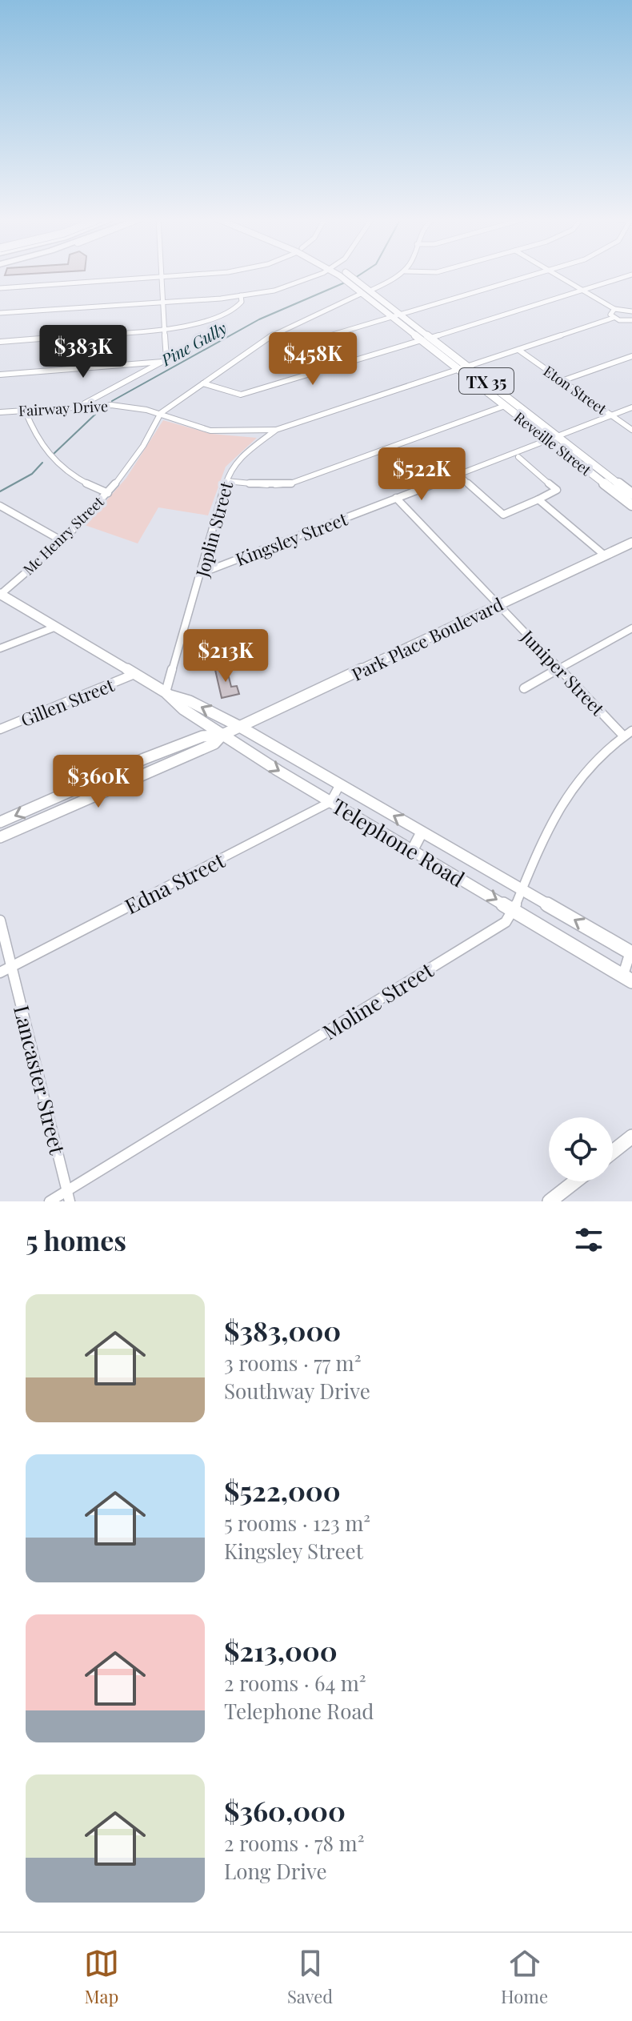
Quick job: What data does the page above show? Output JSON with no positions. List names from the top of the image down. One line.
{"streets":{"main road":["TX 35","Reveille Street","Park Place Boulevard","Telephone Road"],"street":["Eton Street","Fairway Drive","Joplin Street","Mc Henry Street","Kingsley Street","Juniper Street","Gillen Street","Edna Street","Moline Street","Lancaster Street"]},"crossings":[["Eton Street","Joplin Street"],["Eton Street","Kingsley Street"],["Fairway Drive","Joplin Street"],["Fairway Drive","Mc Henry Street"],["Reveille Street","Joplin Street"],["Reveille Street","Mc Henry Street"],["Reveille Street","Kingsley Street"],["Joplin Street","Kingsley Street"],["Joplin Street","Telephone Road"],["Mc Henry Street","Telephone Road"],["Kingsley Street","Juniper Street"],["Park Place Boulevard","Juniper Street"],["Park Place Boulevard","Telephone Road"],["Juniper Street","Moline Street"],["Gillen Street","Telephone Road"],["Telephone Road","Edna Street"],["Telephone Road","Moline Street"],["Edna Street","Lancaster Street"],["Moline Street","Lancaster Street"]],"water":["Pine Gully"],"page":{"price":["$383K","$458K","$522K","$213K","$360K"],"heading":"5 homes","list":[{"name":"$383,000","note":"3 rooms · 77 m² · Southway Drive"},{"name":"$522,000","note":"5 rooms · 123 m² · Kingsley Street"},{"name":"$213,000","note":"2 rooms · 64 m² · Telephone Road"},{"name":"$360,000","note":"2 rooms · 78 m² · Long Drive"}],"tabs":["Map","Saved","Home"]}}
